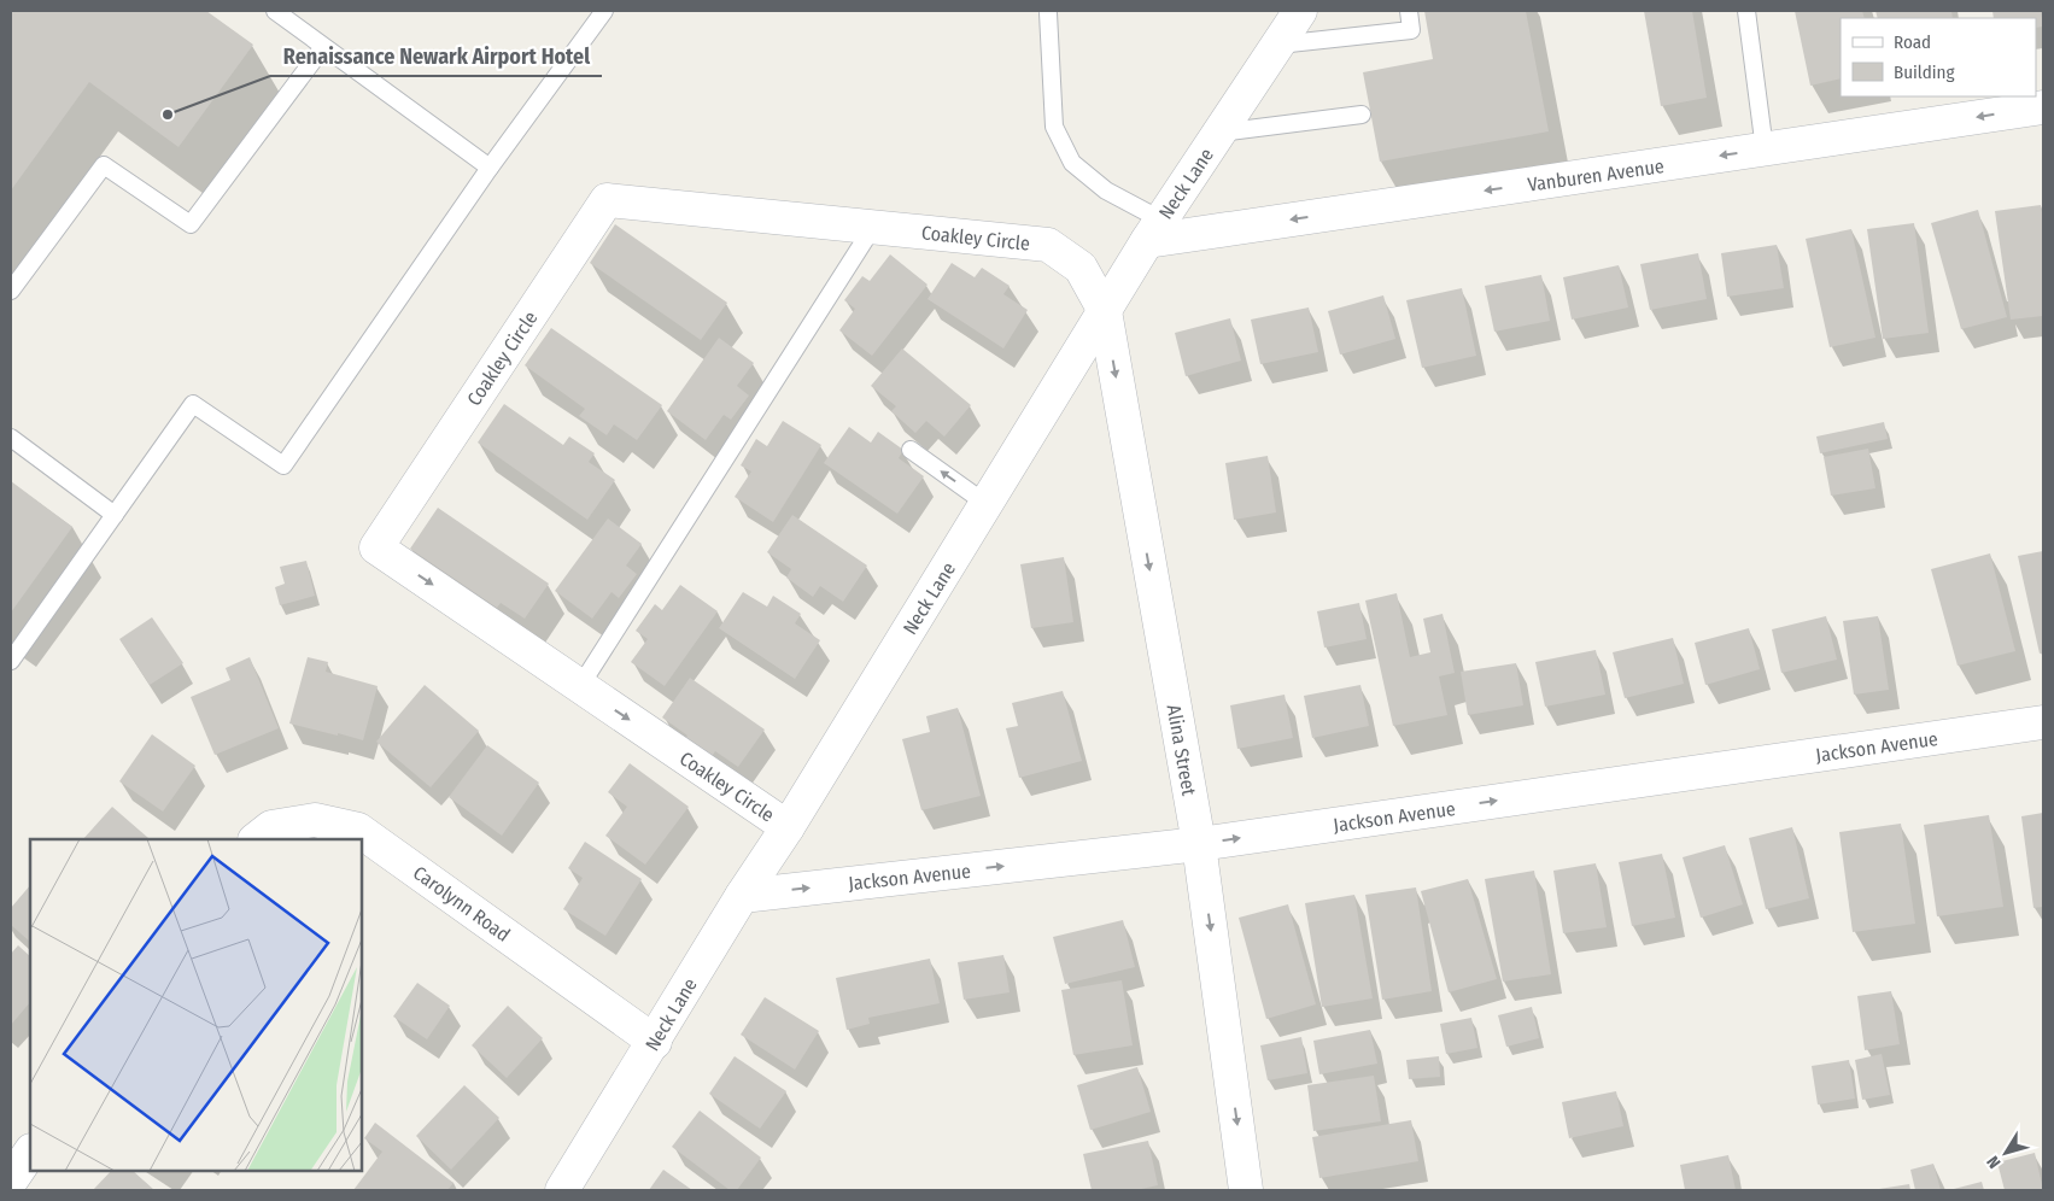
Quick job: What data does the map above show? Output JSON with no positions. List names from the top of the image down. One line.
{"streets":{"street":["Vanburen Avenue","Neck Lane","Coakley Circle","Jackson Avenue","Alina Street","Carolynn Road"]},"crossings":[["Vanburen Avenue","Neck Lane"],["Neck Lane","Coakley Circle"],["Neck Lane","Jackson Avenue"],["Neck Lane","Alina Street"],["Neck Lane","Carolynn Road"],["Coakley Circle","Alina Street"],["Jackson Avenue","Alina Street"]],"one_way":["Vanburen Avenue","Jackson Avenue","Alina Street"],"places":["Renaissance Newark Airport Hotel"],"legend":["Road","Building"],"north":"bottom left"}
